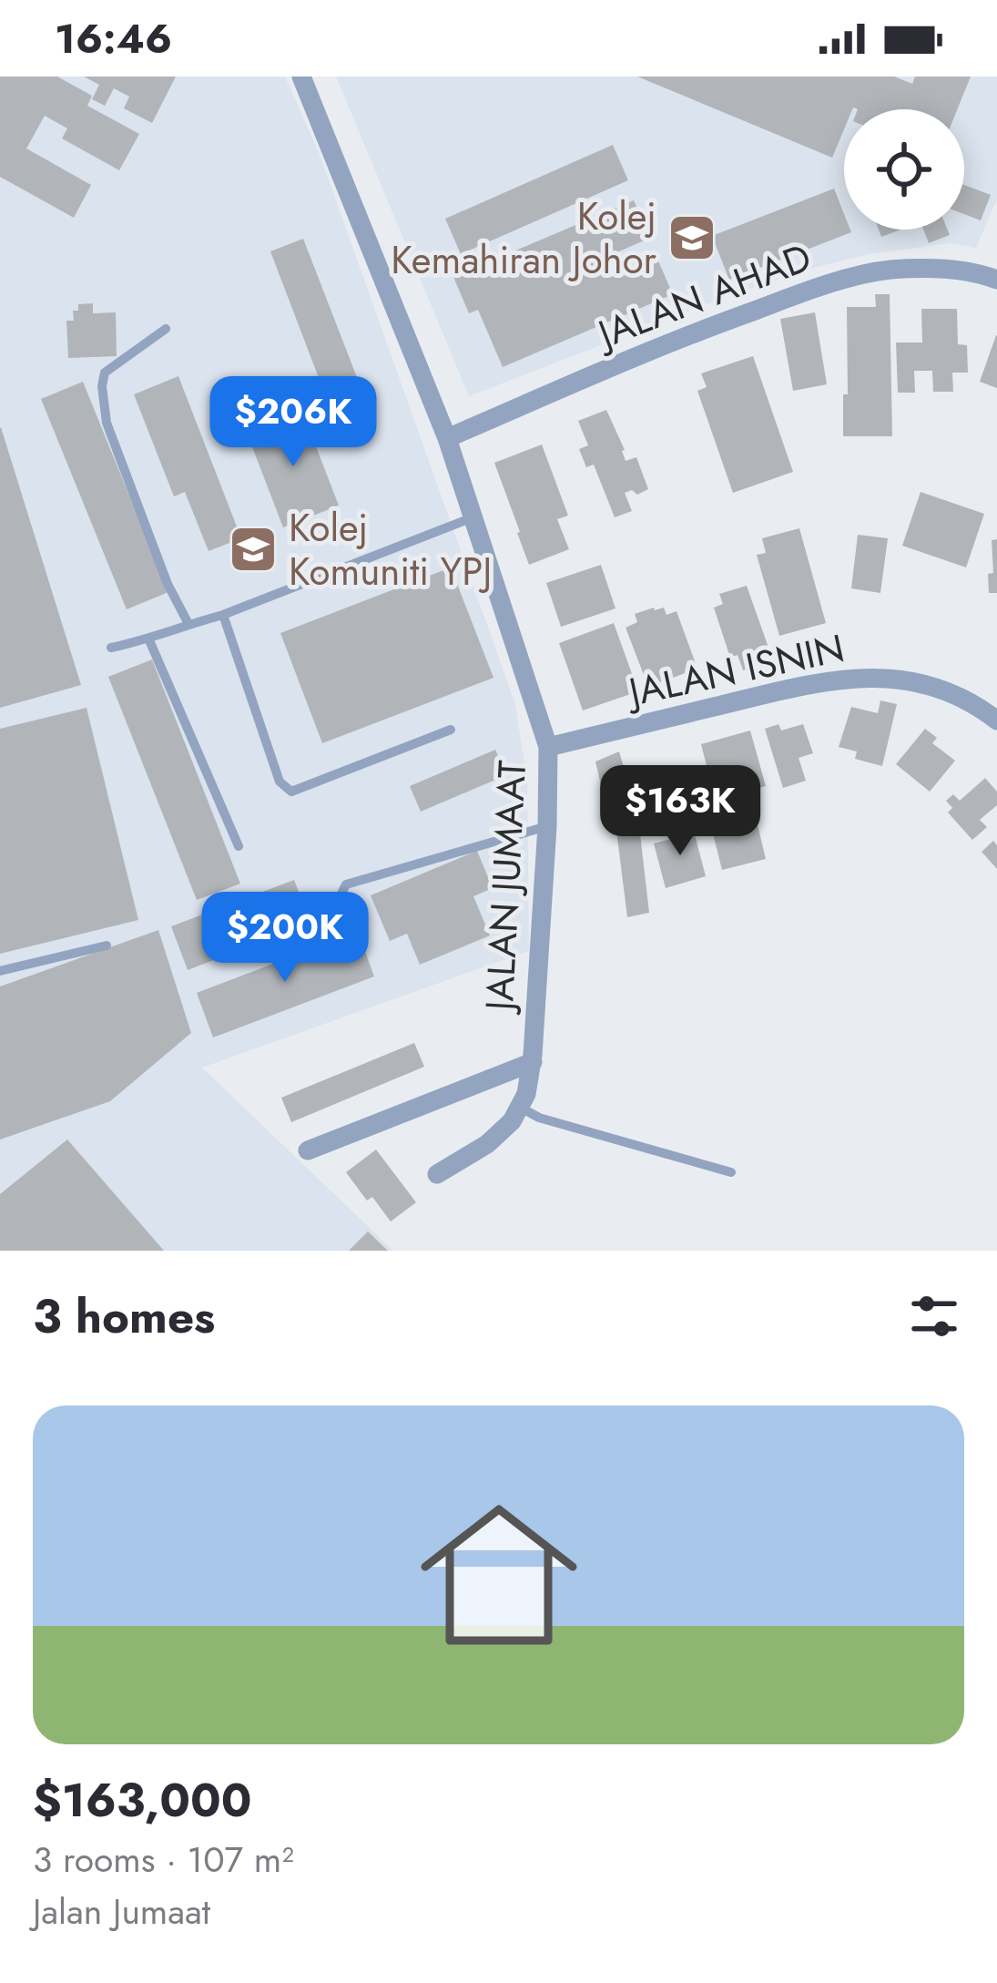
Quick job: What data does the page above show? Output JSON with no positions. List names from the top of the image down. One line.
{"streets":{"street":["JALAN AHAD","JALAN ISNIN","JALAN JUMAAT"]},"crossings":[["JALAN AHAD","JALAN JUMAAT"],["JALAN ISNIN","JALAN JUMAAT"]],"places":{"school or university":["Kolej Kemahiran Johor","Kolej Komuniti YPJ"]},"page":{"status":"16:46","price":["$206K","$163K","$200K"],"heading":"3 homes","list":[{"name":"$163,000","note":"3 rooms · 107 m² · Jalan Jumaat"}]}}
